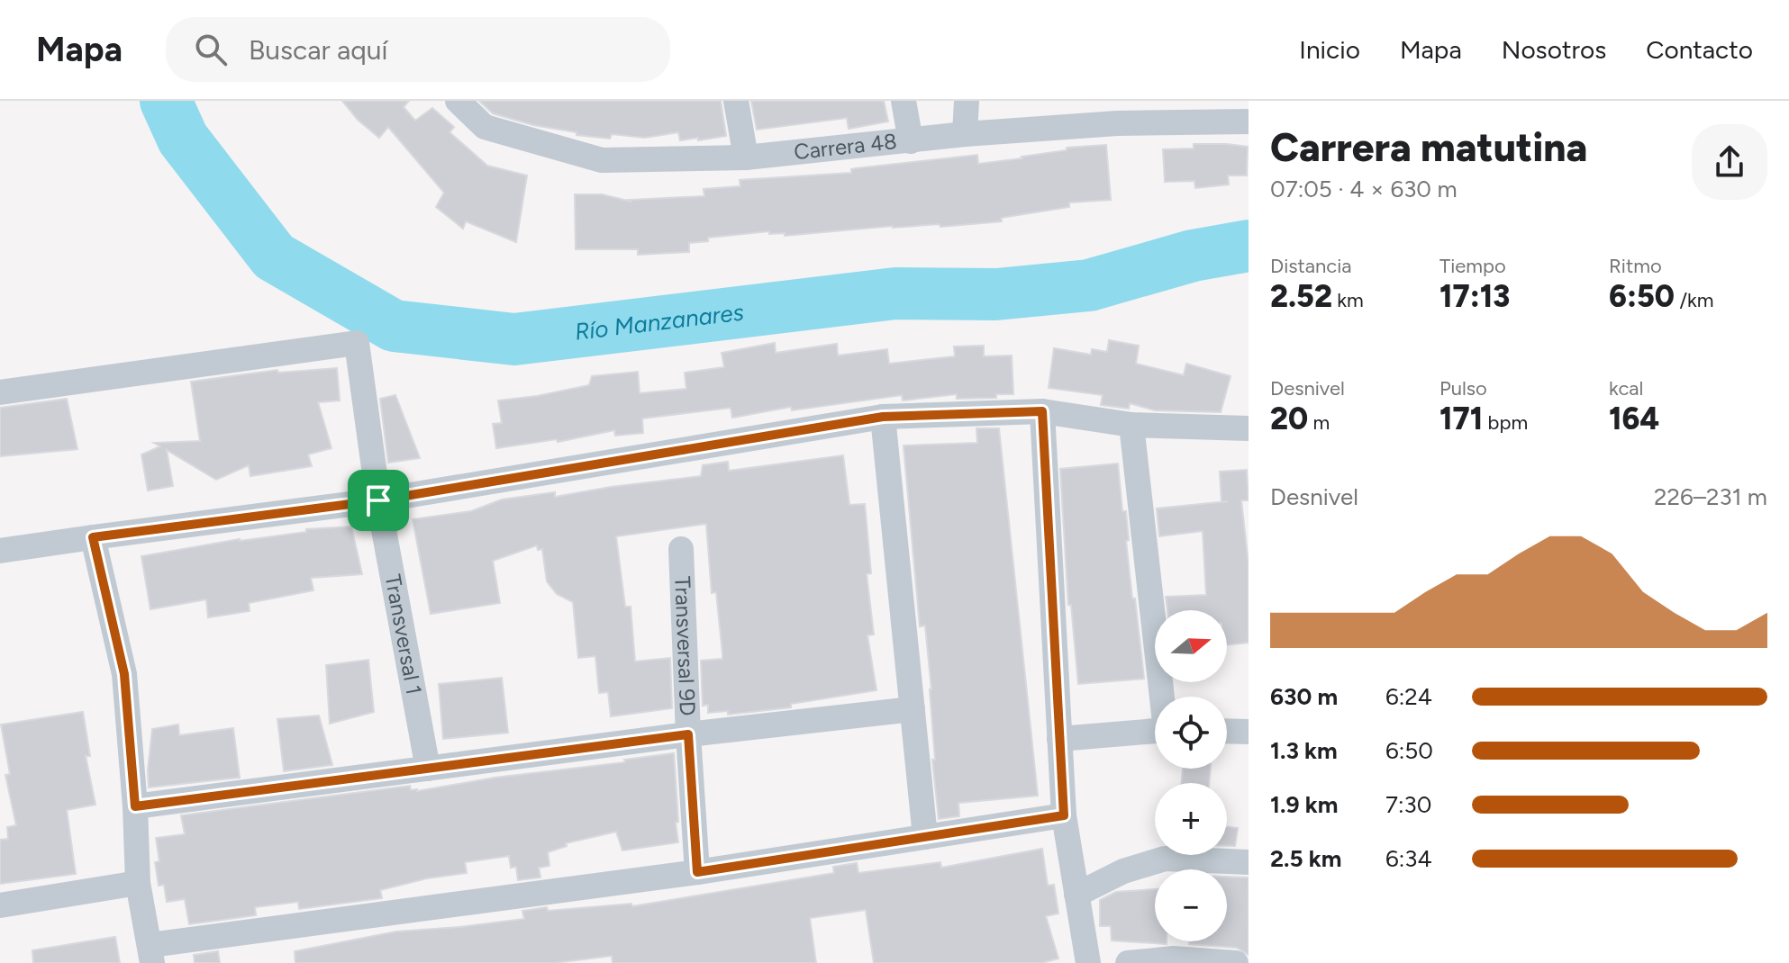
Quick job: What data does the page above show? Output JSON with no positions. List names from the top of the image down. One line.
{"streets":{"street":["Carrera 48","Transversal 1","Transversal 9D"]},"water":["Río Manzanares"],"north":"right","page":{"header":"Mapa","search":"Buscar aquí","nav":["Inicio","Mapa","Nosotros","Contacto"],"heading":["Carrera matutina","07:05 · 4 × 630 m"],"stats":[["Distancia","2.52 km"],["Tiempo","17:13"],["Ritmo","6:50 /km"],["Desnivel","20 m"],["Pulso","171 bpm"],["kcal","164"]],"chart":["Desnivel","226–231 m"],"map_buttons":["+","−"],"list":[{"name":"630 m","note":"6:24"},{"name":"1.3 km","note":"6:50"},{"name":"1.9 km","note":"7:30"},{"name":"2.5 km","note":"6:34"}]}}
